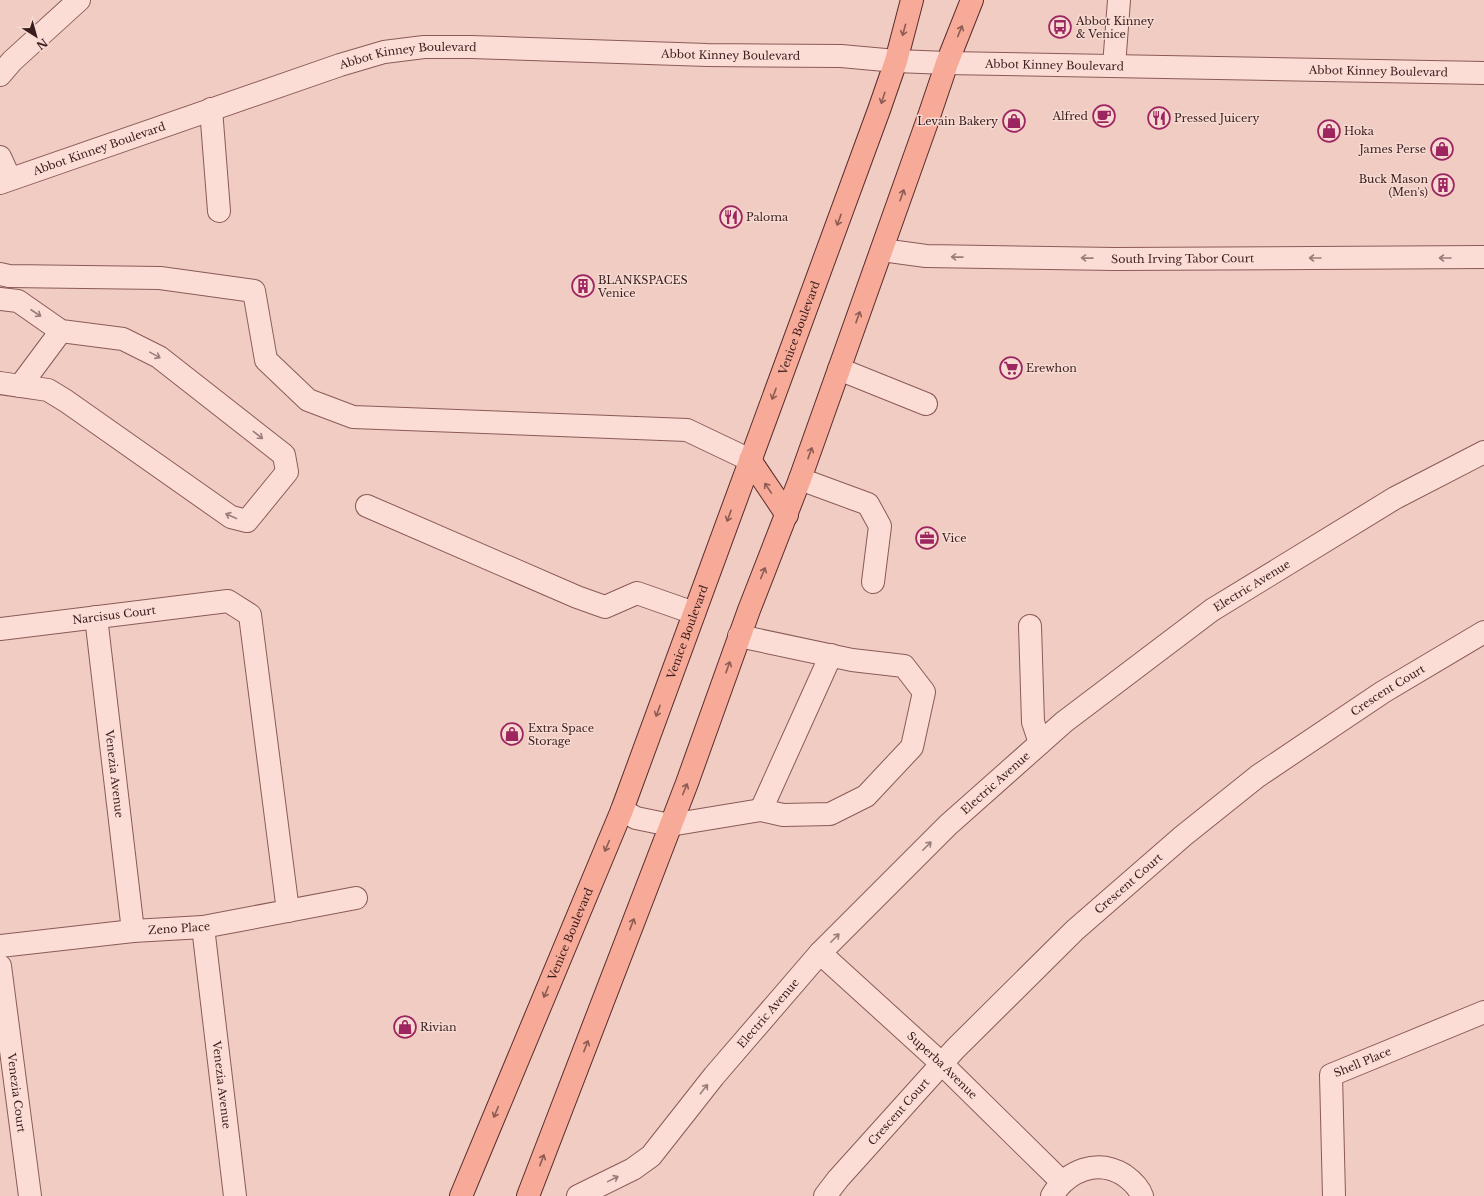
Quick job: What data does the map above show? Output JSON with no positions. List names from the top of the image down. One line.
{"streets":{"main road":["Venice Boulevard"],"street":["Abbot Kinney Boulevard","South Irving Tabor Court","Electric Avenue","Narcisus Court","Crescent Court","Venezia Avenue","Zeno Place","Shell Place","Superba Avenue","Venezia Court"]},"crossings":[["Abbot Kinney Boulevard","Venice Boulevard"],["Electric Avenue","Superba Avenue"],["Narcisus Court","Venezia Avenue"],["Narcisus Court","Zeno Place"],["Crescent Court","Superba Avenue"],["Venezia Avenue","Zeno Place"]],"one_way":["South Irving Tabor Court","Electric Avenue"],"places":{"bus stop":["Abbot Kinney & Venice"],"cafe":["Alfred"],"restaurant":["Pressed Juicery","Paloma"],"shop":["Levain Bakery","Hoka","James Perse","Extra Space Storage","Rivian"],"building":["Buck Mason (Men's)","BLANKSPACES Venice"],"supermarket":["Erewhon"],"office":["Vice"]},"north":"bottom right"}
